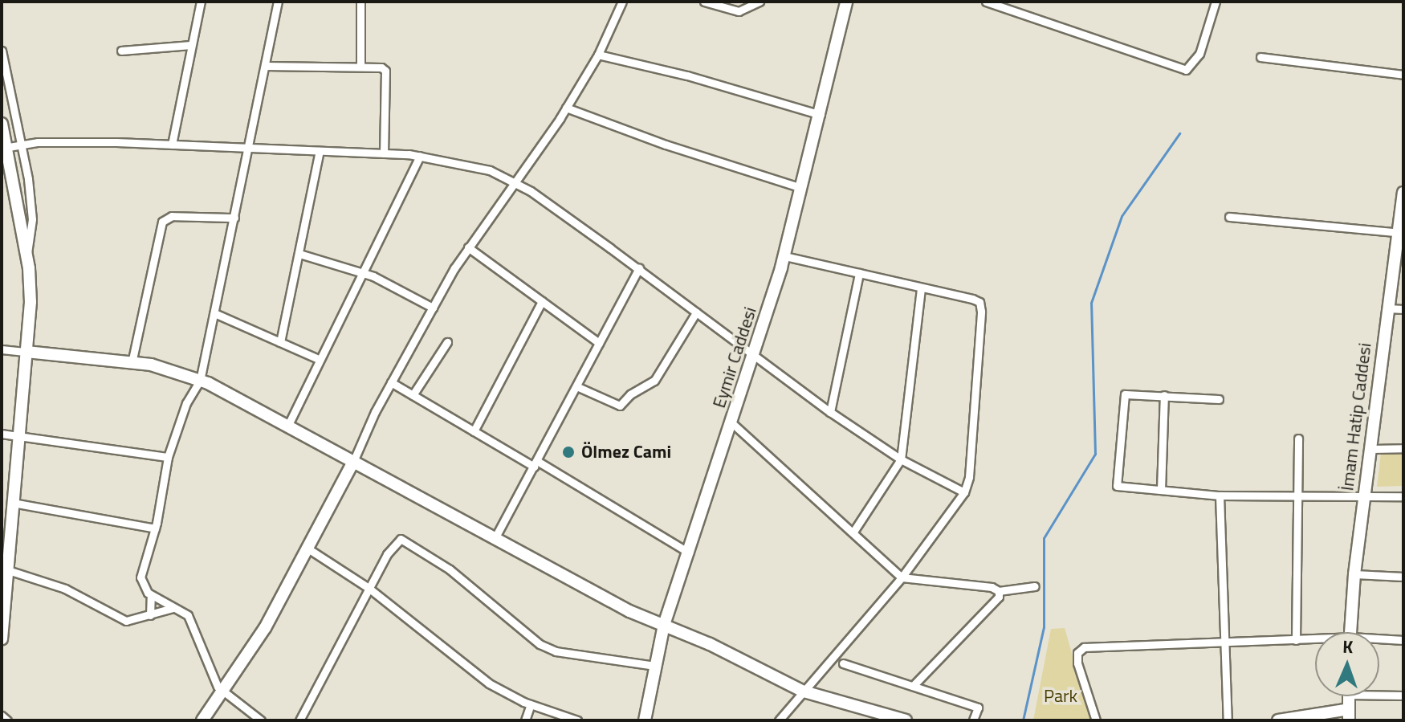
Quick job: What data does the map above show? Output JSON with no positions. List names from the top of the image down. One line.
{"streets":{"street":["Eymir Caddesi","İmam Hatip Caddesi"]},"parks":["Park"],"places":["Ölmez Cami"],"north":"top"}
